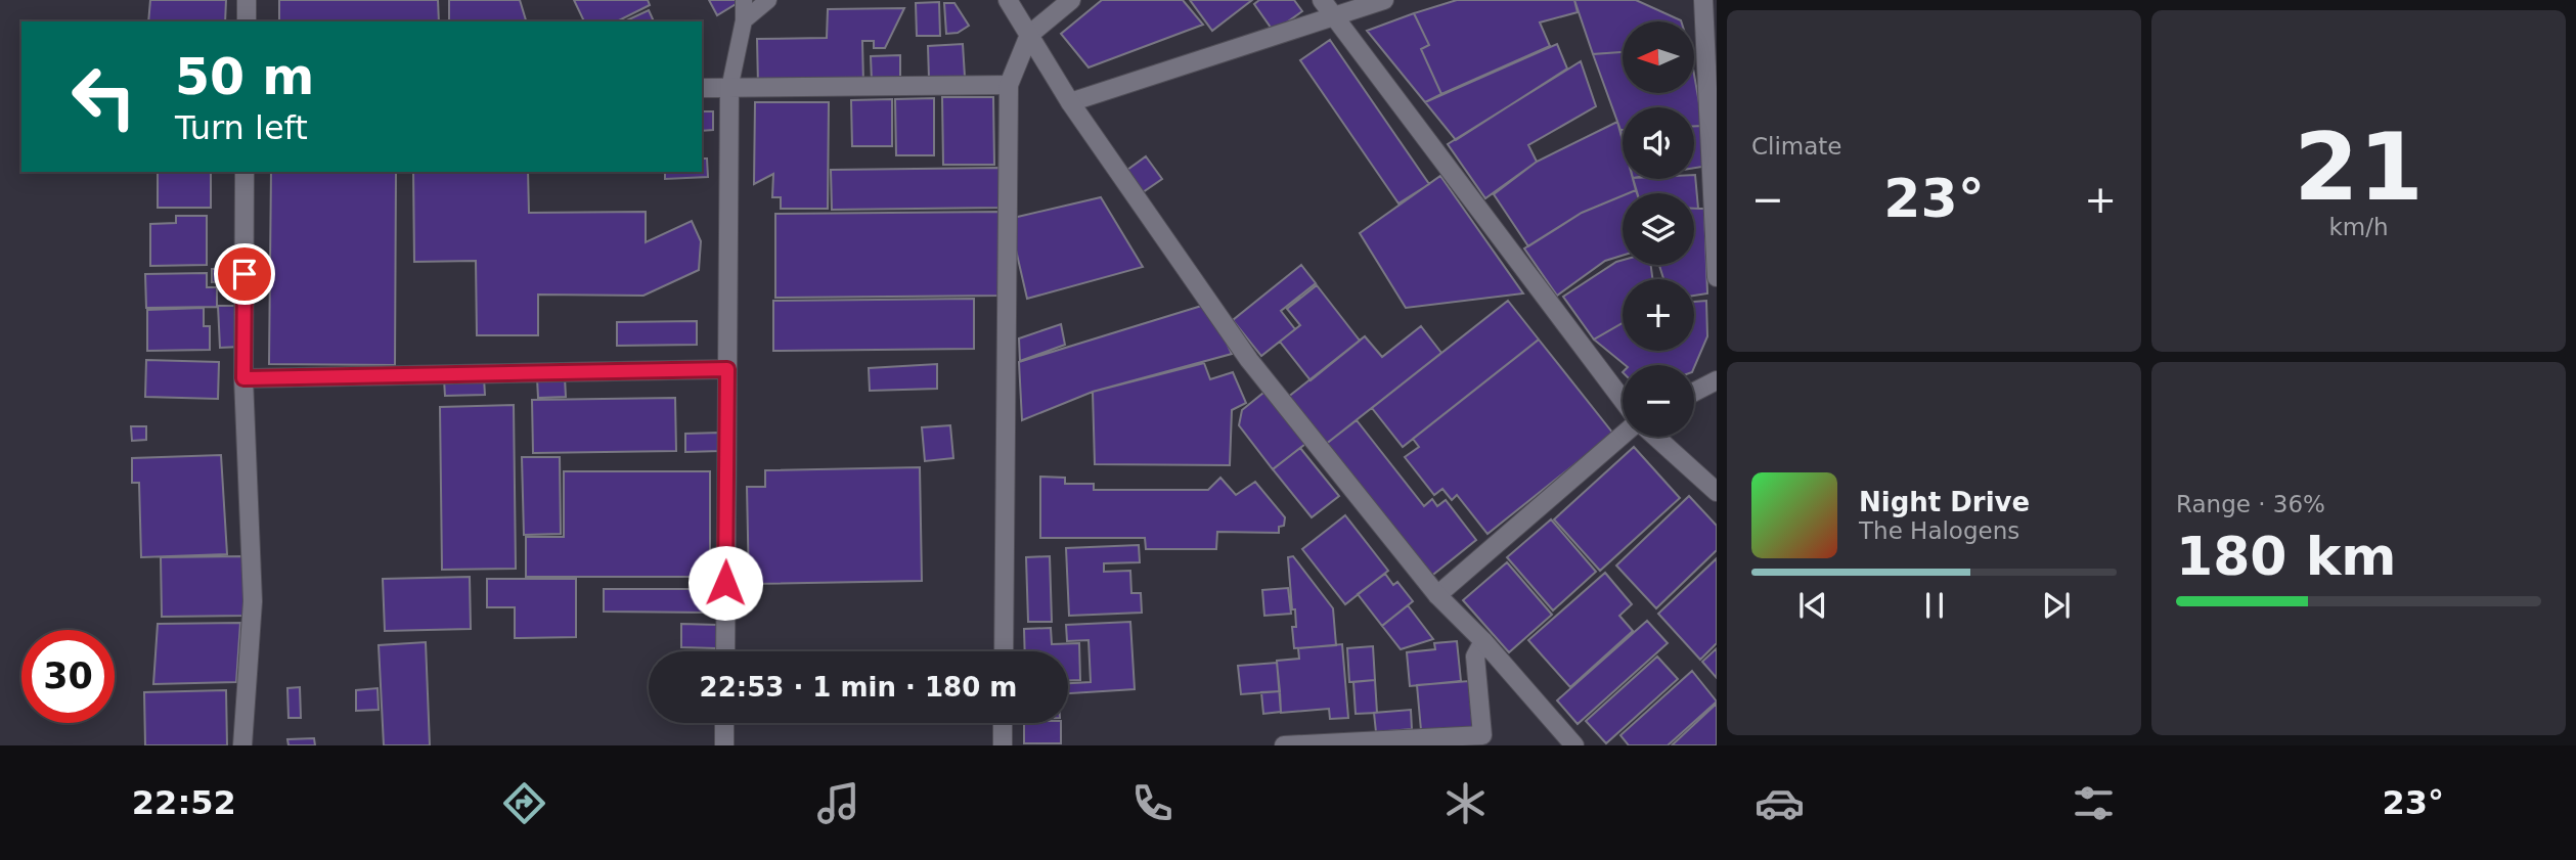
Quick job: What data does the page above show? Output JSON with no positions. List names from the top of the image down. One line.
{"north":"left","page":{"tile":["Climate",["21","km/h"],["Range · 36%","180 km"]],"map_buttons":["+","−"],"turn":["50 m","Turn left"],"heat":["−","23°","+"],"song":["Night Drive","The Halogens"],"limit":"30","trip":"22:53 · 1 min · 180 m","tabs":["22:52","23°"]}}
